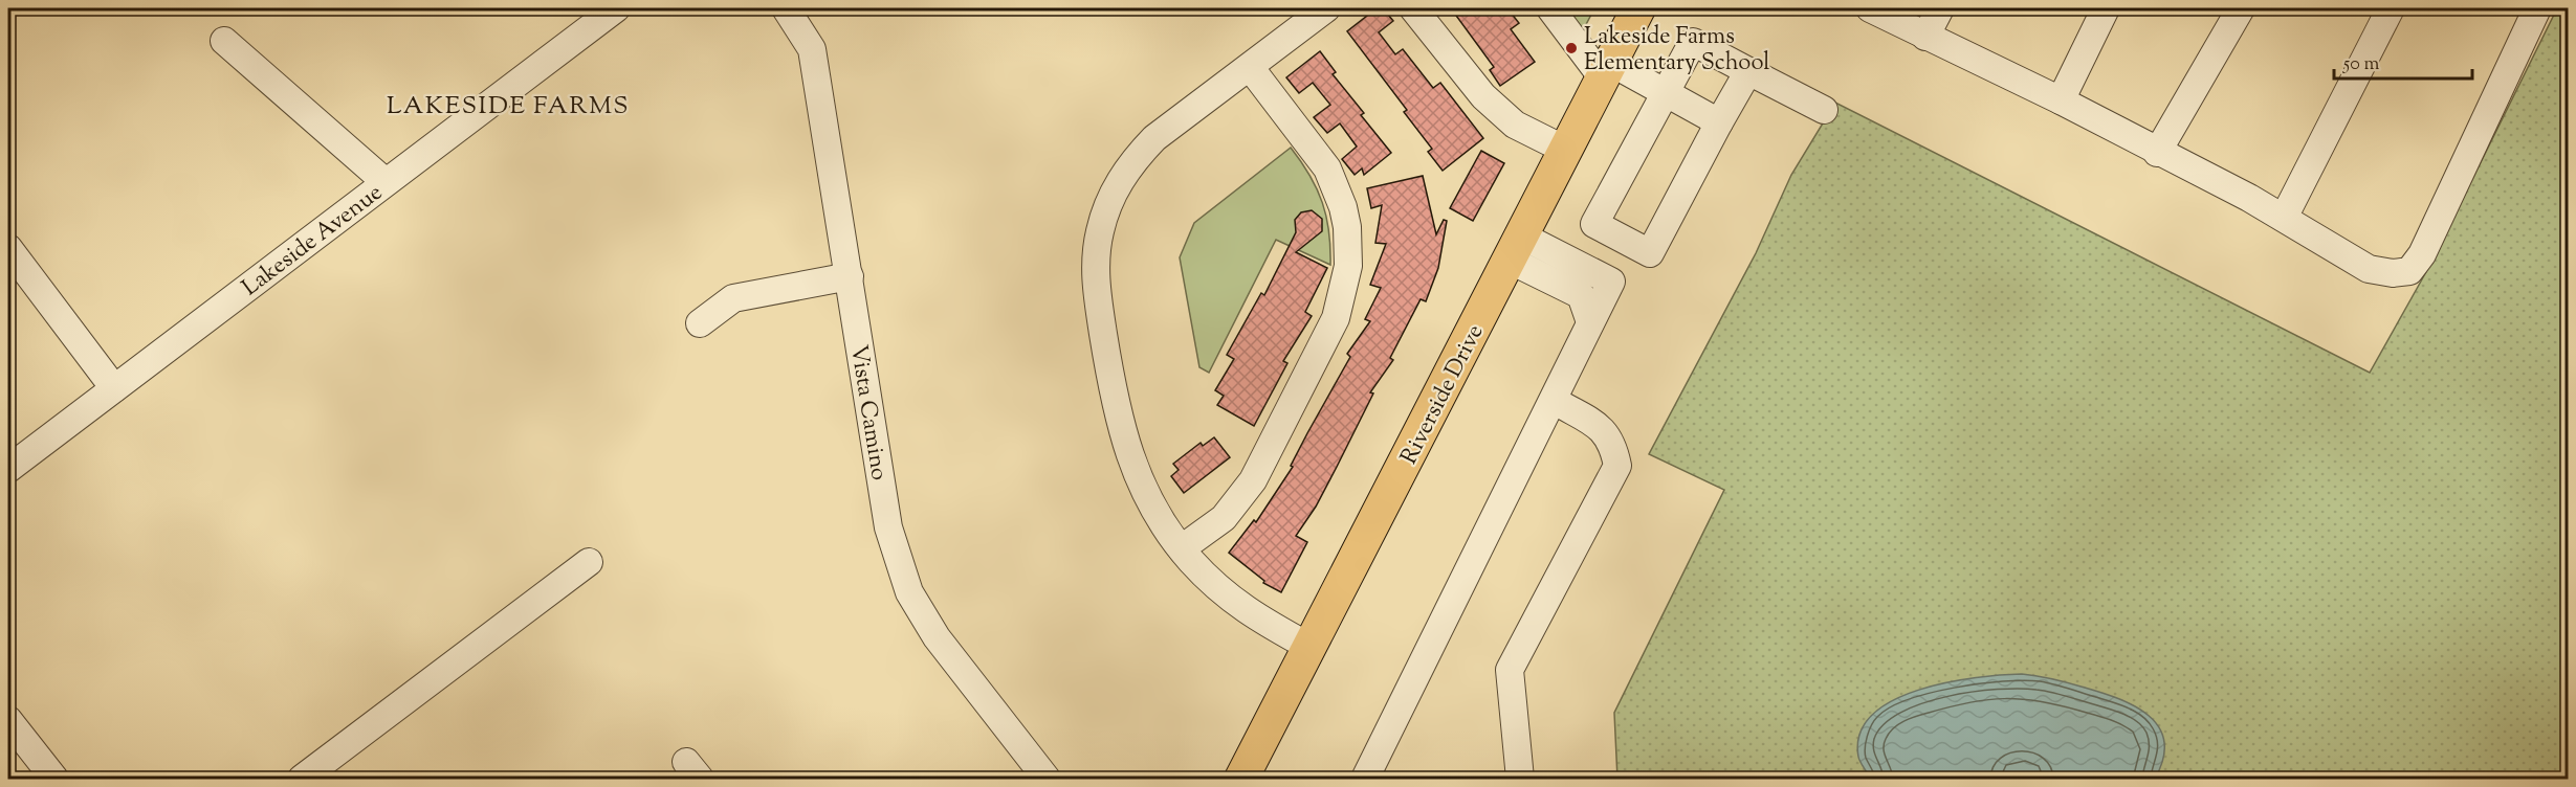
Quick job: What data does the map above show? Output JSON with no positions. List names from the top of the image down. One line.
{"streets":{"main road":["Riverside Drive"],"street":["Lakeside Avenue","Vista Camino"]},"districts":["LAKESIDE FARMS"],"places":["Lakeside Farms Elementary School"],"scale_bar":"50 m"}
